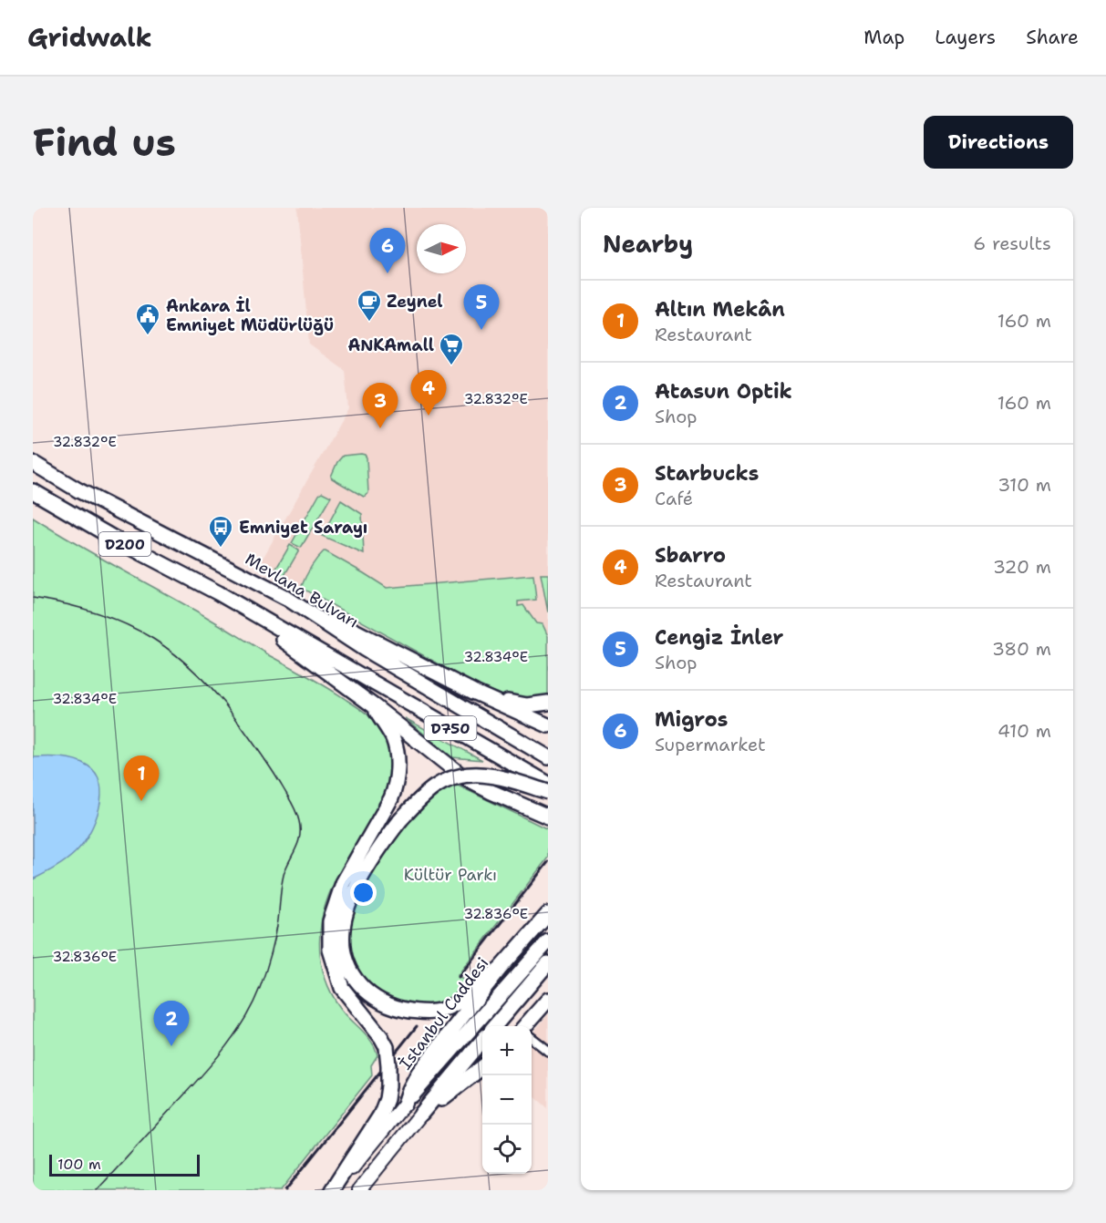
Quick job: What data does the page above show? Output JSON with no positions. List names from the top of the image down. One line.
{"streets":{"highway":["D200","Mevlana Bulvarı","D750","İstanbul Caddesi"]},"crossings":[["D200","D750"]],"parks":["Kültür Parkı"],"places":{"cafe":["Zeynel"],"public building":["Ankara İl Emniyet Müdürlüğü"],"supermarket":["ANKAmall"],"bus stop":["Emniyet Sarayı"]},"scale_bar":"100 m","north":"right","page":{"header":"Gridwalk","nav":["Map","Layers","Share"],"buttons":"Directions","title":"Find us","heading":["Nearby","6 results"],"pins":["6","5","4","3","1","2"],"list":[{"mark":"1","name":"Altın Mekân","note":"Restaurant","value":"160 m"},{"mark":"2","name":"Atasun Optik","note":"Shop","value":"160 m"},{"mark":"3","name":"Starbucks","note":"Café","value":"310 m"},{"mark":"4","name":"Sbarro","note":"Restaurant","value":"320 m"},{"mark":"5","name":"Cengiz İnler","note":"Shop","value":"380 m"},{"mark":"6","name":"Migros","note":"Supermarket","value":"410 m"}],"map_buttons":["+","−"],"scale":"100 m"},"coordinates":["32.832°E","32.834°E","32.836°E"]}
